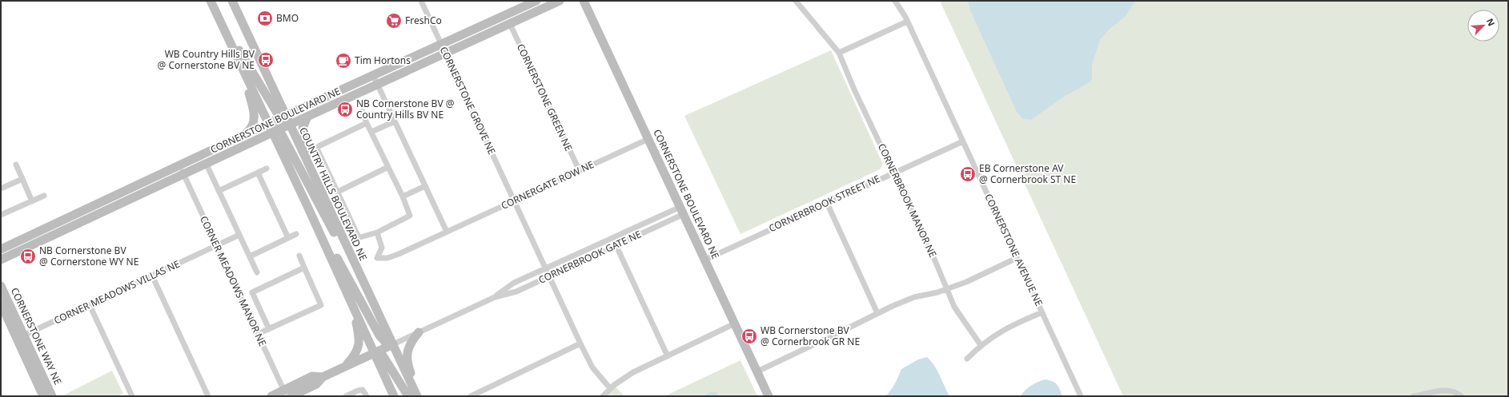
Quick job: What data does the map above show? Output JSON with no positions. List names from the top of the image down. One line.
{"streets":{"street":["CORNERSTONE GREEN NE","CORNERSTONE GROVE NE","CORNERSTONE BOULEVARD NE","CORNERGATE ROW NE","COUNTRY HILLS BOULEVARD NE","CORNERBROOK MANOR NE","CORNERBROOK STREET NE","CORNERSTONE AVENUE NE","CORNERBROOK GATE NE","CORNER MEADOWS MANOR NE","CORNER MEADOWS VILLAS NE","CORNERSTONE WAY NE"]},"crossings":[["CORNERSTONE GREEN NE","CORNERSTONE BOULEVARD NE"],["CORNERSTONE GREEN NE","CORNERGATE ROW NE"],["CORNERSTONE GROVE NE","CORNERSTONE BOULEVARD NE"],["CORNERSTONE GROVE NE","CORNERGATE ROW NE"],["CORNERSTONE GROVE NE","CORNERBROOK GATE NE"],["CORNERSTONE BOULEVARD NE","CORNERGATE ROW NE"],["CORNERSTONE BOULEVARD NE","COUNTRY HILLS BOULEVARD NE"],["CORNERSTONE BOULEVARD NE","CORNERBROOK STREET NE"],["CORNERSTONE BOULEVARD NE","CORNERBROOK GATE NE"],["CORNERSTONE BOULEVARD NE","CORNER MEADOWS MANOR NE"],["COUNTRY HILLS BOULEVARD NE","CORNERBROOK GATE NE"],["CORNERBROOK MANOR NE","CORNERBROOK STREET NE"],["CORNERBROOK STREET NE","CORNERSTONE AVENUE NE"],["CORNER MEADOWS MANOR NE","CORNER MEADOWS VILLAS NE"],["CORNER MEADOWS VILLAS NE","CORNERSTONE WAY NE"]],"places":{"bank":["BMO"],"supermarket":["FreshCo"],"bus stop":["WB Country Hills BV @ Cornerstone BV NE","NB Cornerstone BV @ Country Hills BV NE","EB Cornerstone AV @ Cornerbrook ST NE","NB Cornerstone BV @ Cornerstone WY NE","WB Cornerstone BV @ Cornerbrook GR NE"],"cafe":["Tim Hortons"]},"north":"top right"}
